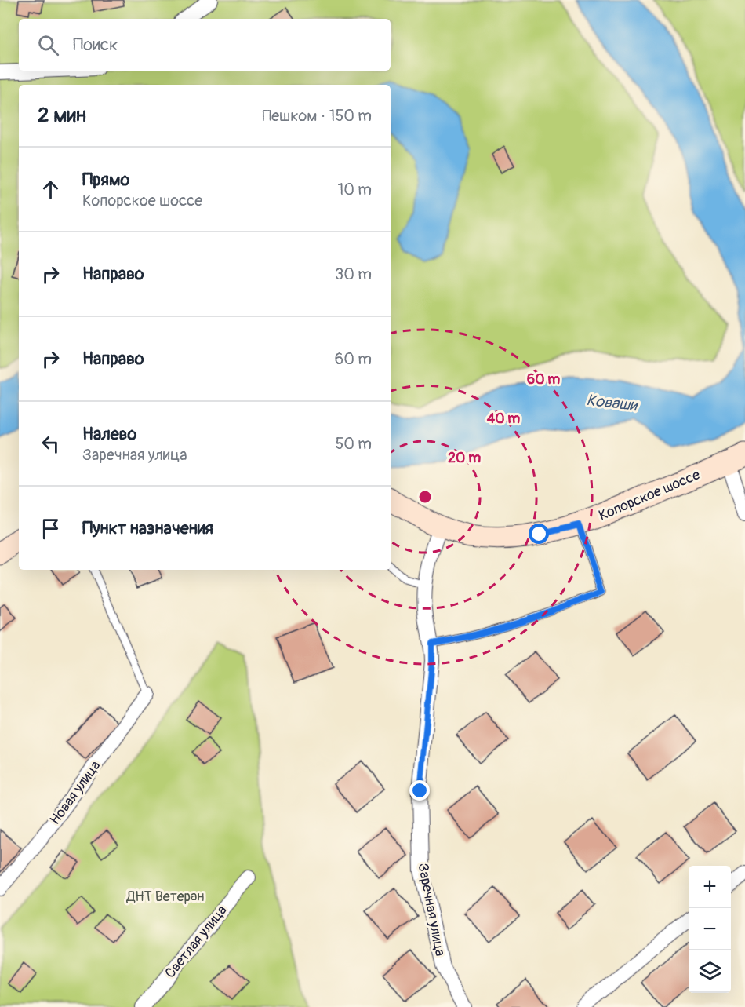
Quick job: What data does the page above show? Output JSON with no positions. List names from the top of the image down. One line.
{"streets":{"main road":["Копорское шоссе"],"street":["Новая улица","Заречная улица","Светлая улица"]},"crossings":[["Копорское шоссе","Заречная улица"]],"water":["Коваши"],"parks":["ДНТ Ветеран"],"page":{"search":"Поиск","heading":["2 мин","Пешком · 150 m"],"list":[["Прямо","Копорское шоссе","10 m"],["Направо","30 m"],["Направо","60 m"],["Налево","Заречная улица","50 m"],"Пункт назначения"],"map_buttons":["+","−"]},"rings":["60 m","40 m","20 m"]}
